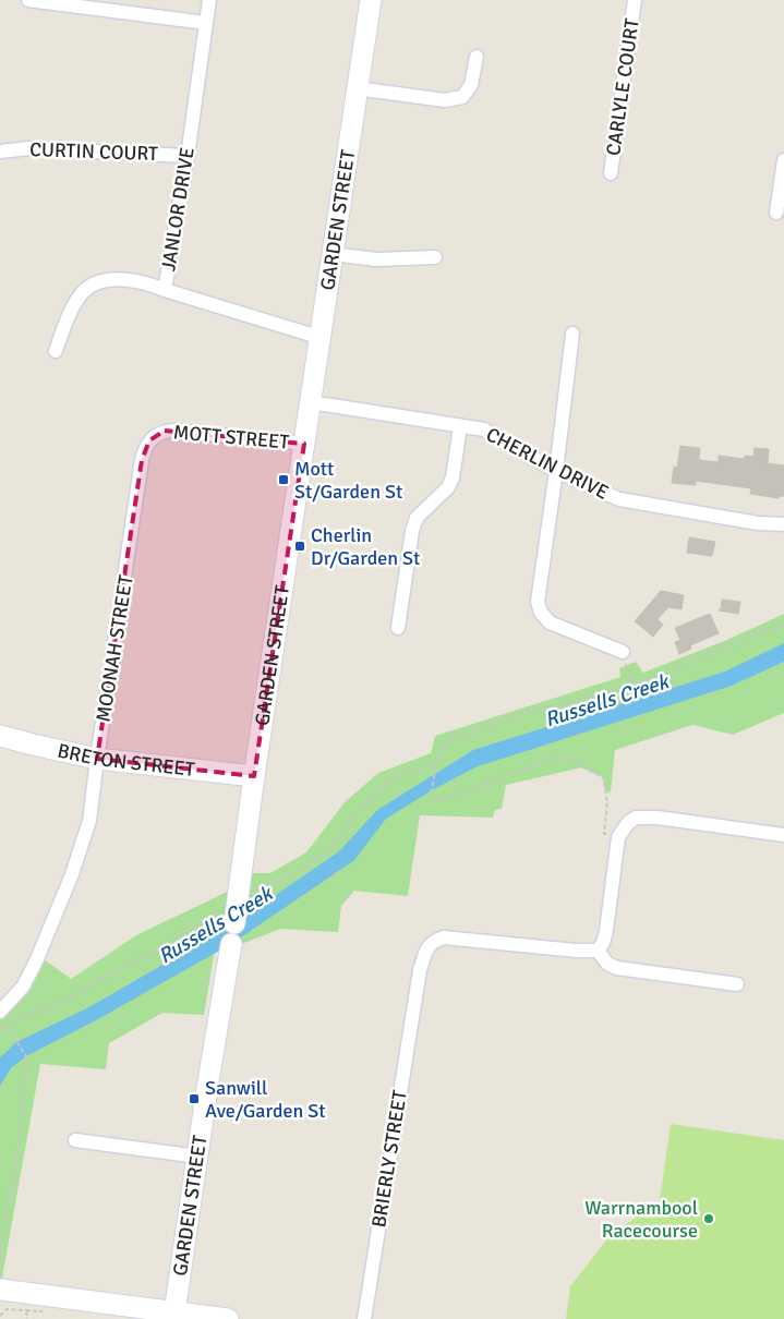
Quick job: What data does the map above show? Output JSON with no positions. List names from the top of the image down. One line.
{"streets":{"street":["CARLYLE COURT","CURTIN COURT","JANLOR DRIVE","GARDEN STREET","MOTT STREET","CHERLIN DRIVE","MOONAH STREET","BRETON STREET","BRIERLY STREET"]},"crossings":[["CURTIN COURT","JANLOR DRIVE"],["JANLOR DRIVE","GARDEN STREET"],["GARDEN STREET","MOTT STREET"],["GARDEN STREET","CHERLIN DRIVE"],["GARDEN STREET","BRETON STREET"],["MOTT STREET","MOONAH STREET"],["MOONAH STREET","BRETON STREET"]],"water":["Russells Creek"],"places":{"transit":["Mott St/Garden St","Cherlin Dr/Garden St","Sanwill Ave/Garden St"],"other":["Warrnambool Racecourse"]}}
